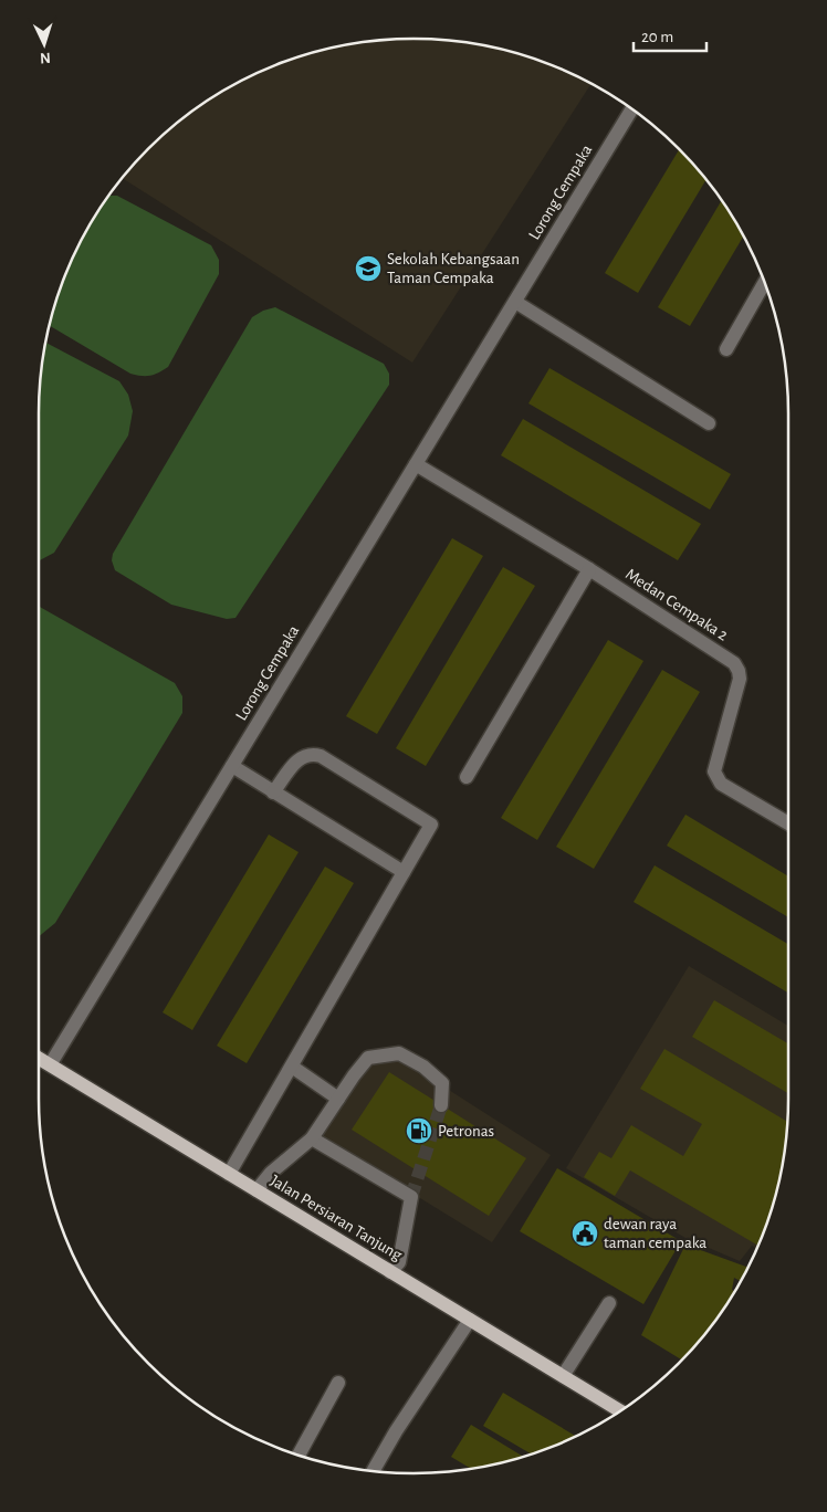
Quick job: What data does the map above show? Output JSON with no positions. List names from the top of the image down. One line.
{"streets":{"main road":["Jalan Persiaran Tanjung"],"street":["Lorong Cempaka","Medan Cempaka 2"]},"crossings":[["Lorong Cempaka","Medan Cempaka 2"],["Lorong Cempaka","Jalan Persiaran Tanjung"]],"places":{"school or university":["Sekolah Kebangsaan Taman Cempaka"],"fuel station":["Petronas"],"public building":["dewan raya taman cempaka"]},"scale_bar":"20 m","north":"bottom"}
